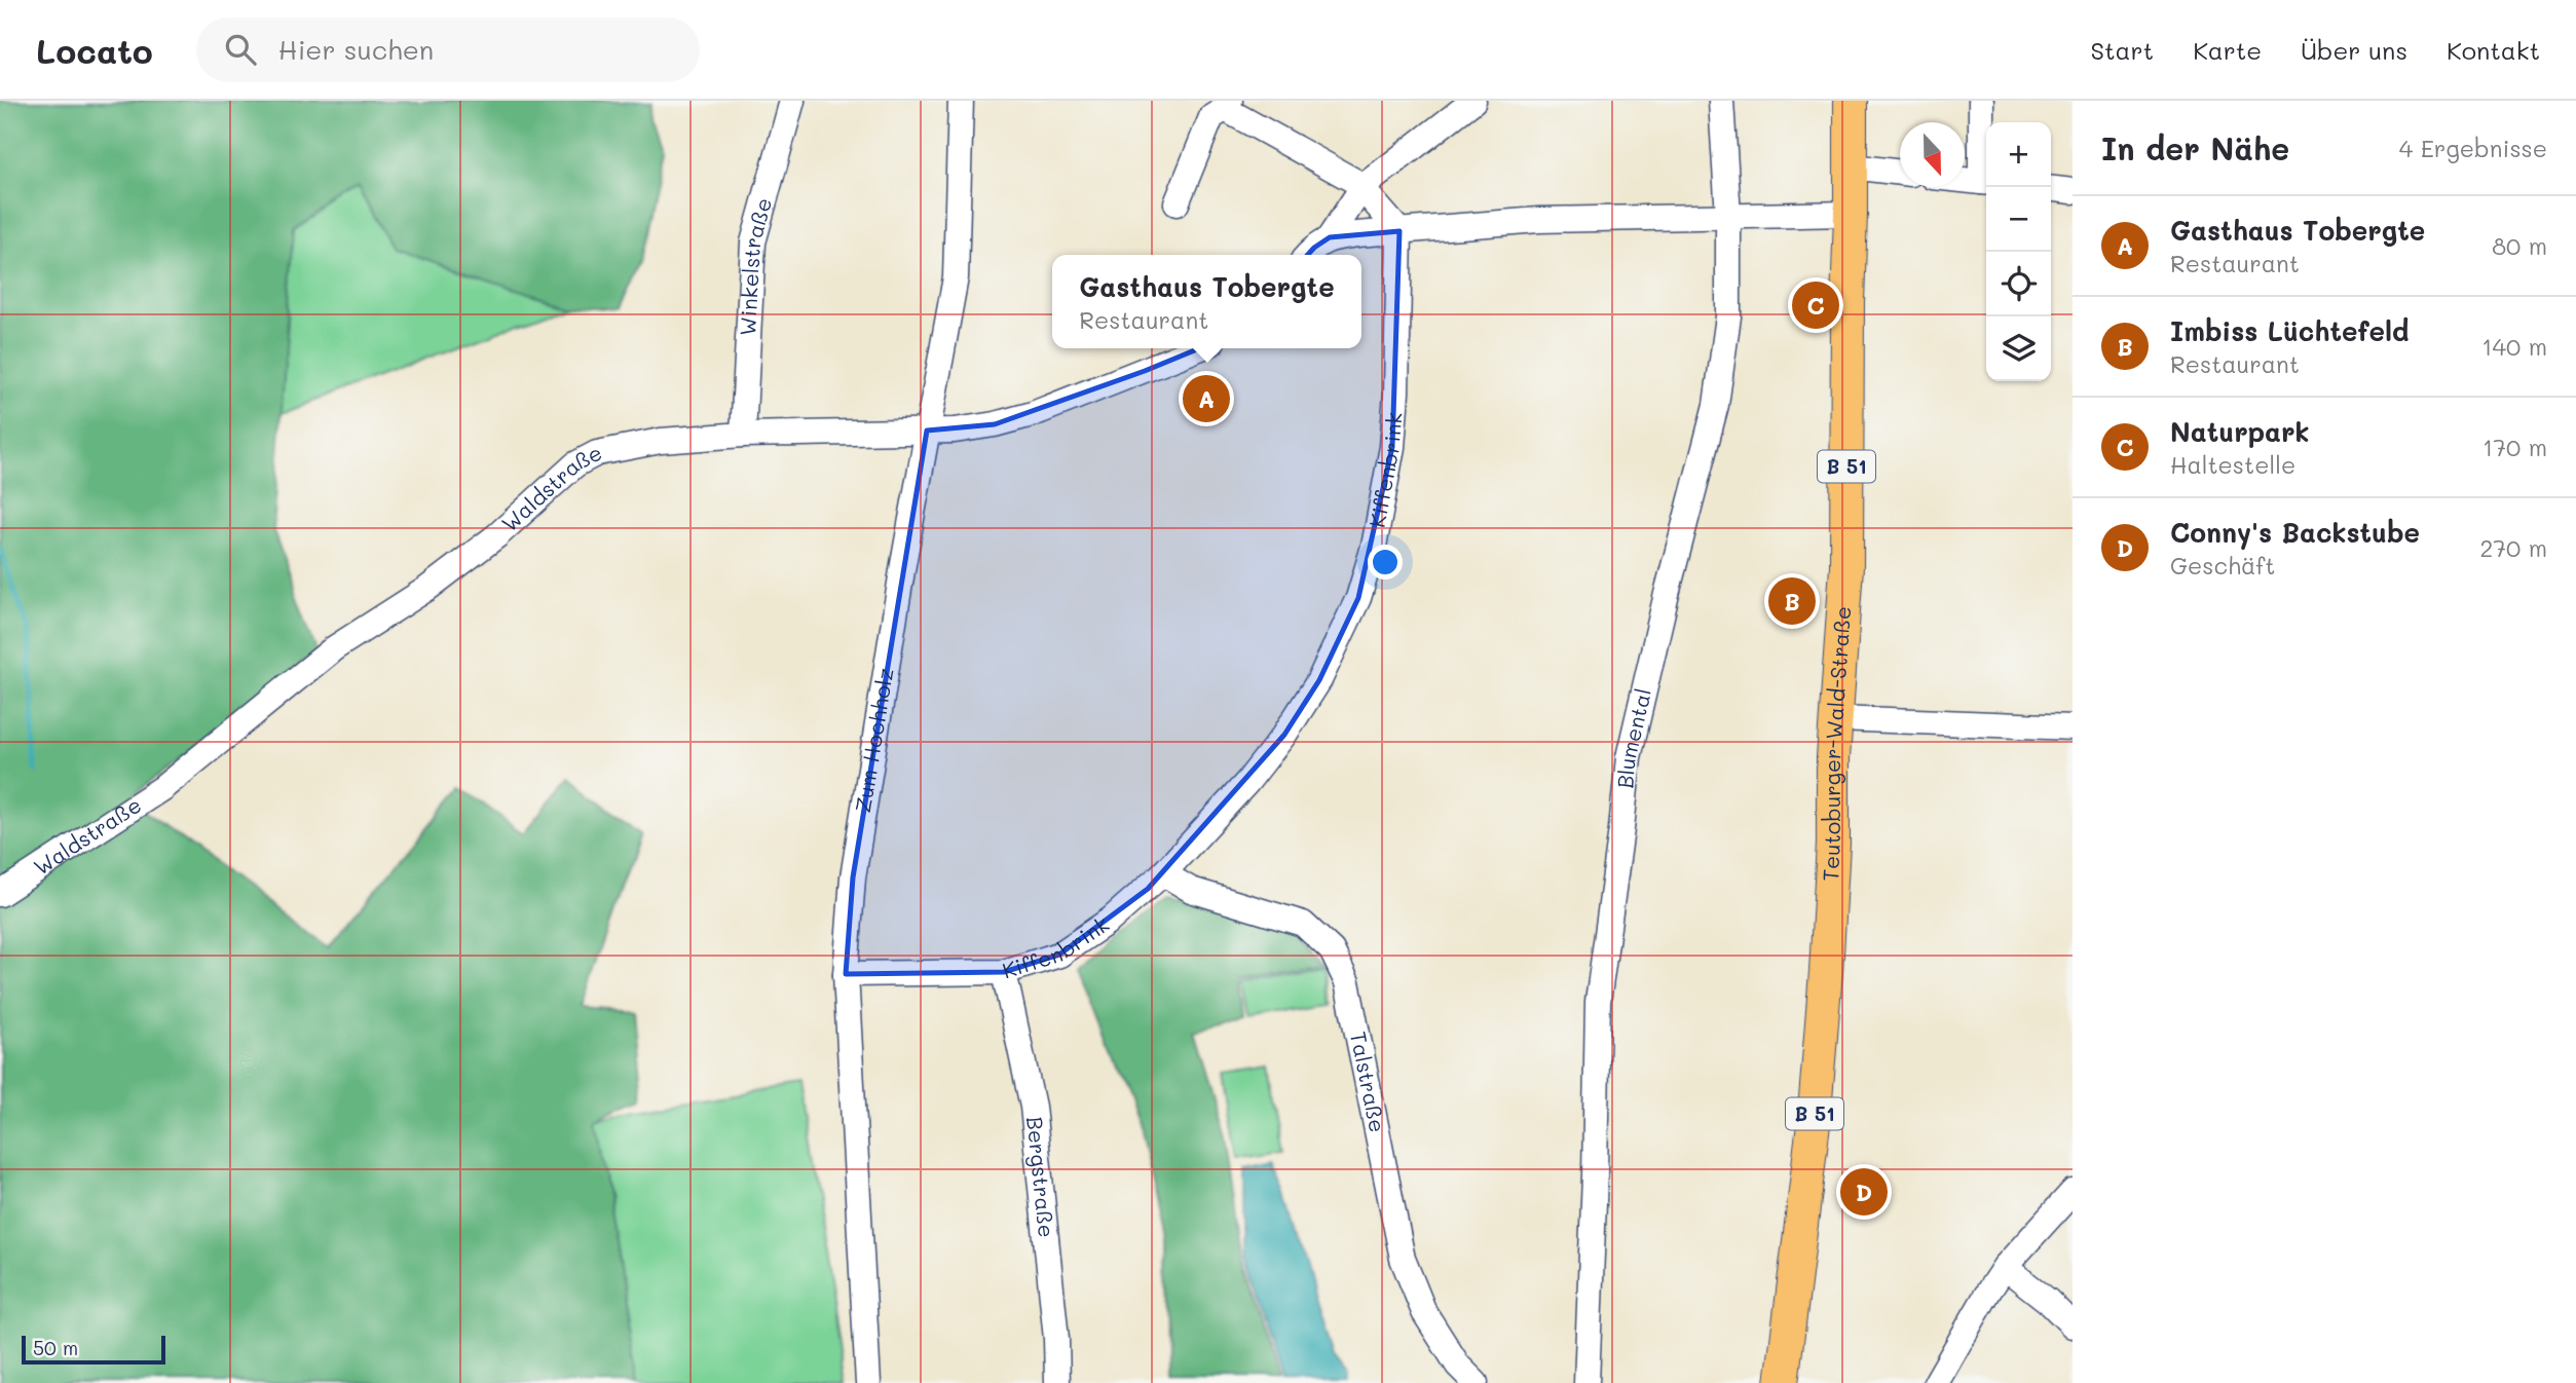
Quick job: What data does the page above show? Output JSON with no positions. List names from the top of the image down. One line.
{"streets":{"main road":["B 51","Teutoburger-Wald-Straße"],"street":["Winkelstraße","Kiffenbrink","Waldstraße","Blumental","Zum Hochholz","Talstraße","Bergstraße"]},"crossings":[["Winkelstraße","Waldstraße"],["Kiffenbrink","Zum Hochholz"],["Kiffenbrink","Talstraße"],["Kiffenbrink","Bergstraße"],["Waldstraße","Zum Hochholz"]],"scale_bar":"50 m","north":"bottom","page":{"header":"Locato","search":"Hier suchen","nav":["Start","Karte","Über uns","Kontakt"],"heading":["In der Nähe","4 Ergebnisse"],"map_buttons":["+","−"],"list":[{"mark":"A","name":"Gasthaus Tobergte","note":"Restaurant","value":"80 m"},{"mark":"B","name":"Imbiss Lüchtefeld","note":"Restaurant","value":"140 m"},{"mark":"C","name":"Naturpark","note":"Haltestelle","value":"170 m"},{"mark":"D","name":"Conny's Backstube","note":"Geschäft","value":"270 m"}],"popup":["Gasthaus Tobergte","Restaurant"],"pins":["C","A","B","D"],"scale":"50 m"}}
